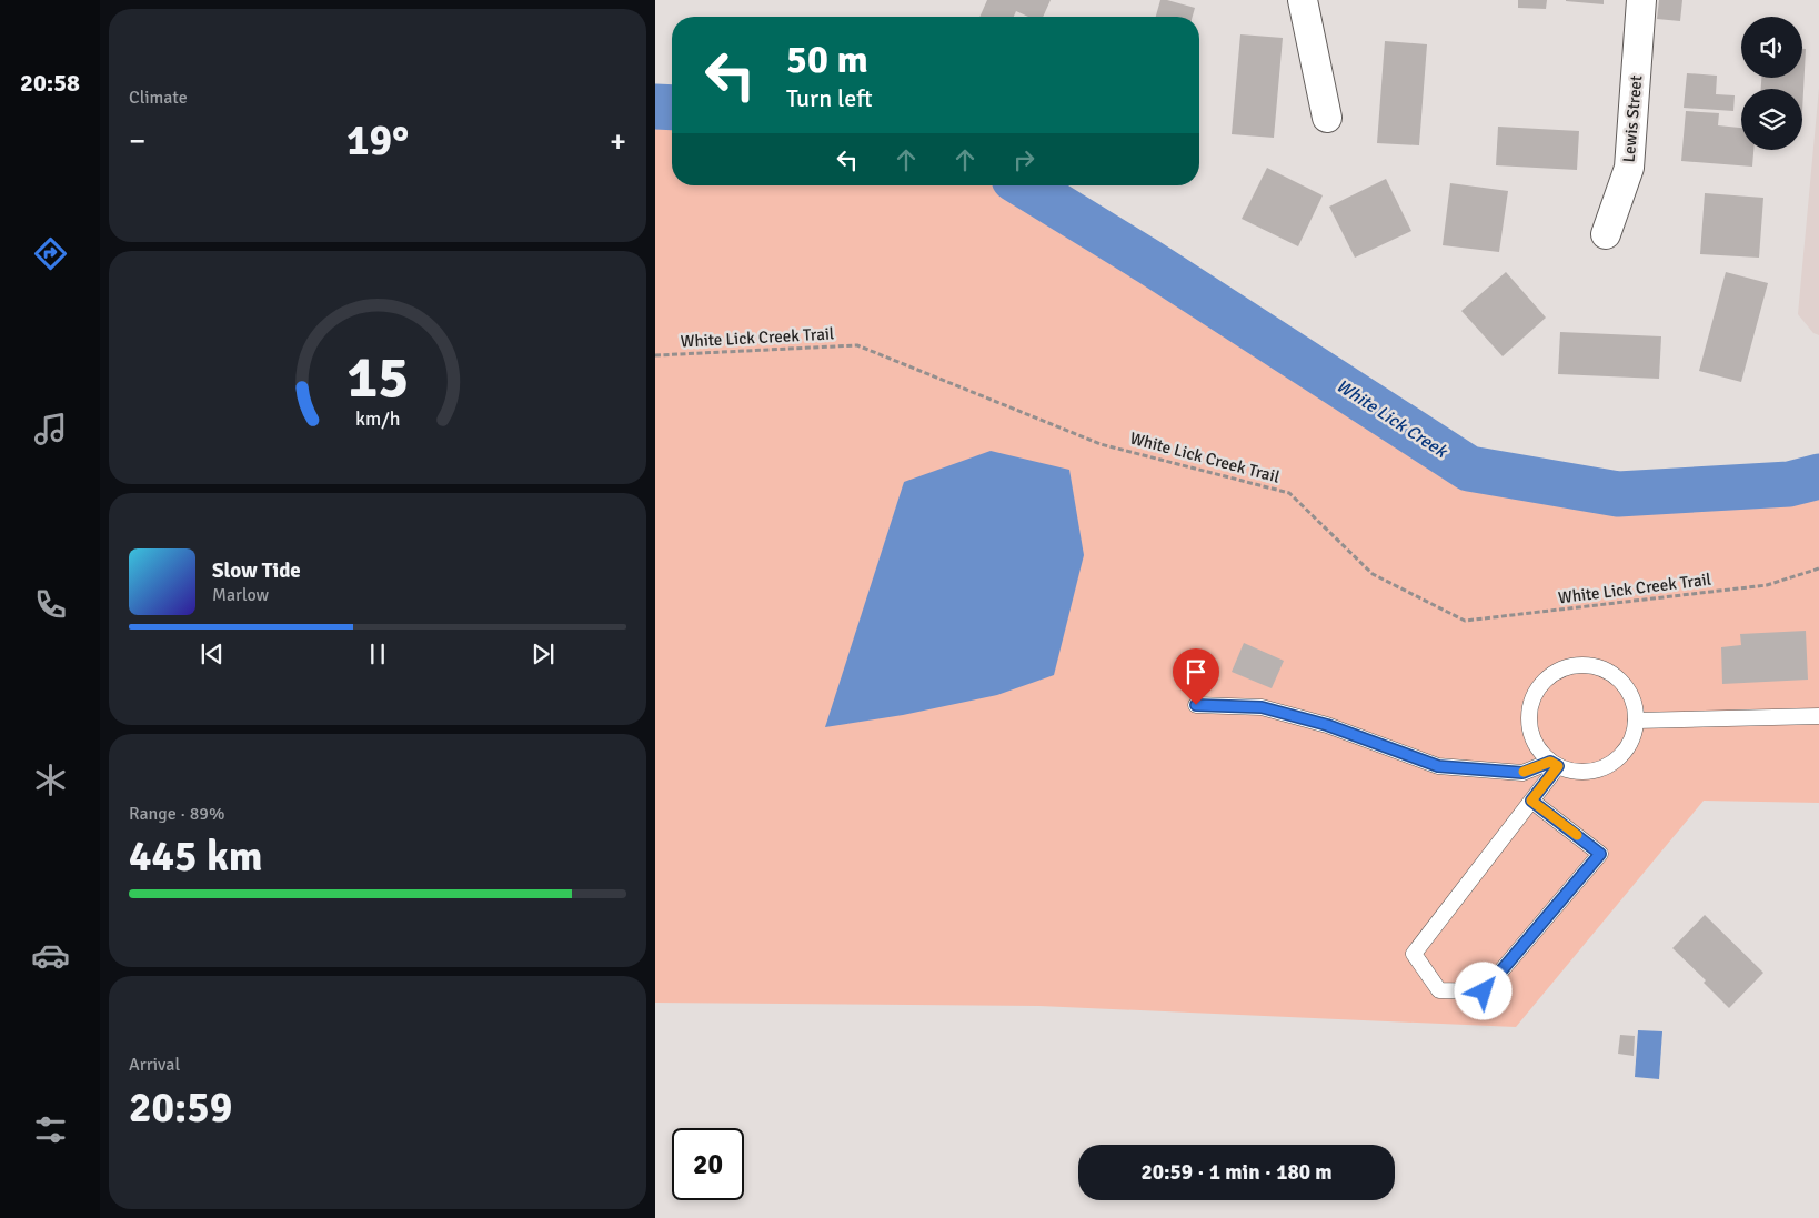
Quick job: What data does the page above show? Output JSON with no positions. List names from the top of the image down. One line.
{"streets":{"street":["Lewis Street"],"path":["White Lick Creek Trail"]},"water":["White Lick Creek"],"page":{"tabs":"20:58","tile":["Climate",["Range · 89%","445 km"],["Arrival","20:59"]],"turn":["50 m","Turn left"],"heat":["−","19°","+"],"song":["Slow Tide","Marlow"],"limit":"20","trip":"20:59 · 1 min · 180 m","gauge":["15","km/h"]}}
